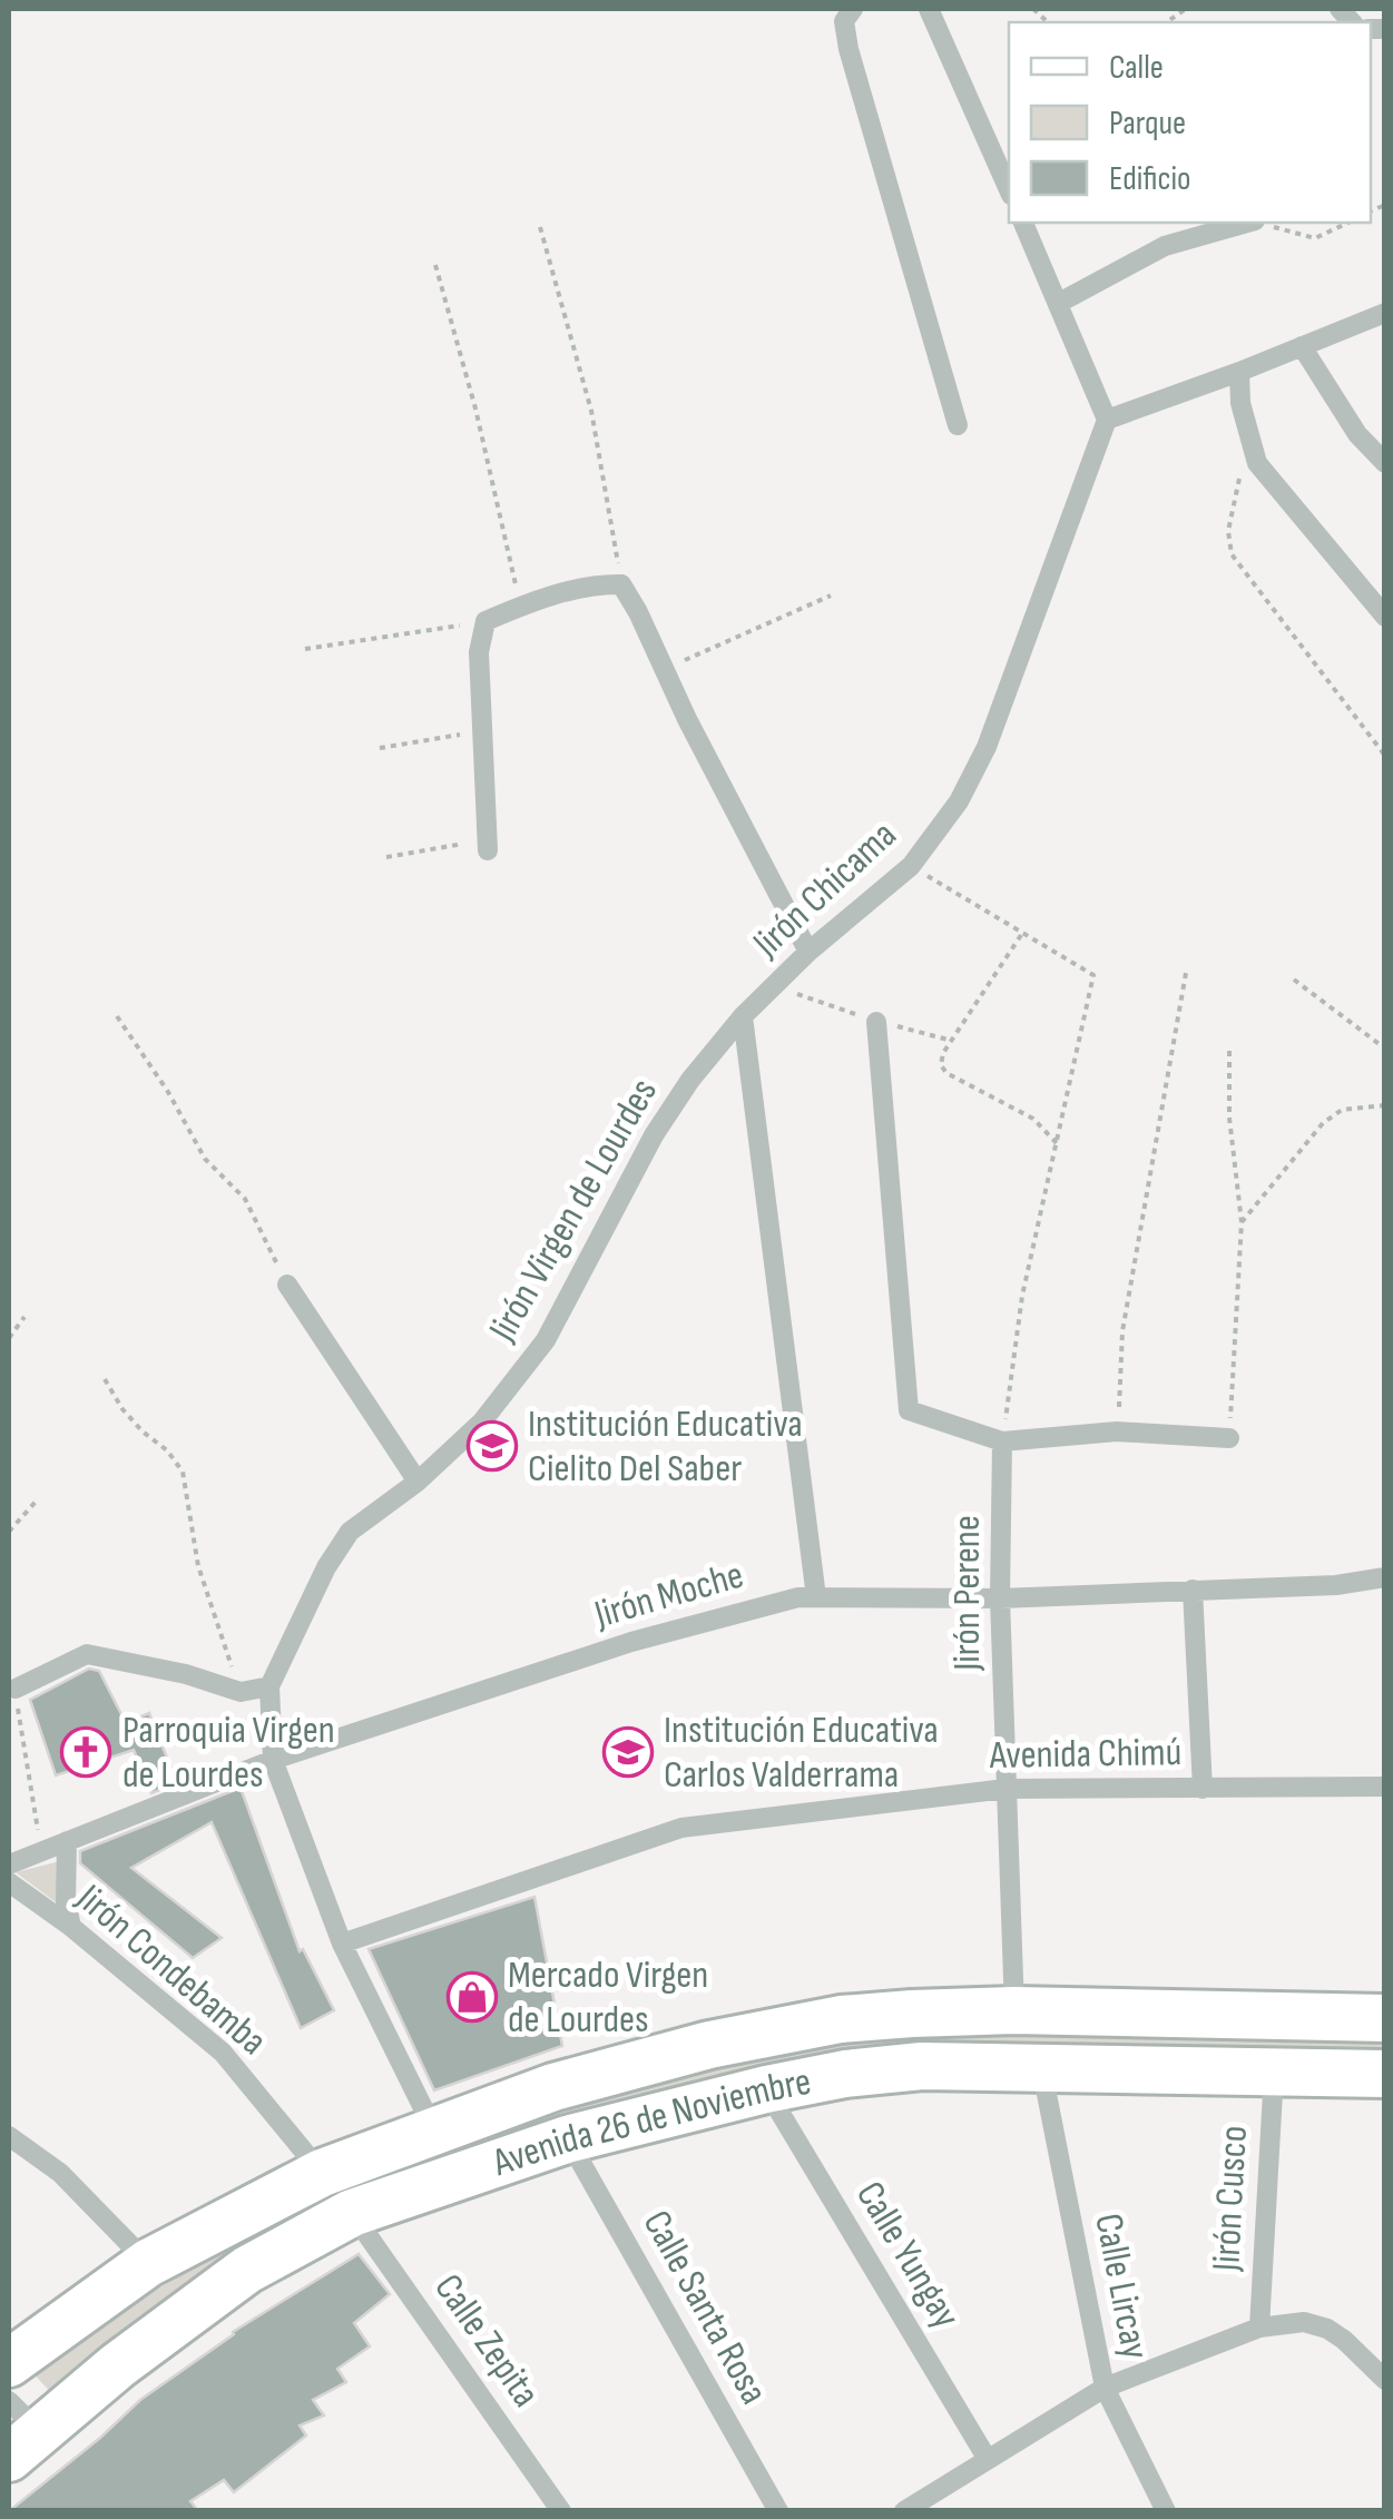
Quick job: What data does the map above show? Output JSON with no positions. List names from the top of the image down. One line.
{"streets":{"main road":["Avenida 26 de Noviembre"],"street":["Jirón Chicama","Jirón Virgen de Lourdes","Jirón Perene","Jirón Moche","Avenida Chimú","Jirón Condebamba","Jirón Cusco","Calle Yungay","Calle Lircay","Calle Santa Rosa","Calle Zepita"]},"crossings":[["Jirón Chicama","Jirón Virgen de Lourdes"],["Jirón Virgen de Lourdes","Jirón Moche"],["Jirón Virgen de Lourdes","Avenida Chimú"],["Jirón Virgen de Lourdes","Avenida 26 de Noviembre"],["Jirón Perene","Jirón Moche"],["Jirón Perene","Avenida Chimú"],["Jirón Perene","Avenida 26 de Noviembre"],["Jirón Condebamba","Avenida 26 de Noviembre"],["Avenida 26 de Noviembre","Jirón Cusco"],["Avenida 26 de Noviembre","Calle Yungay"],["Avenida 26 de Noviembre","Calle Lircay"],["Avenida 26 de Noviembre","Calle Santa Rosa"],["Avenida 26 de Noviembre","Calle Zepita"]],"places":{"school or university":["Institución Educativa Cielito Del Saber","Institución Educativa Carlos Valderrama"],"church":["Parroquia Virgen de Lourdes"],"shop":["Mercado Virgen de Lourdes"]},"legend":["Calle","Parque","Edificio"]}
